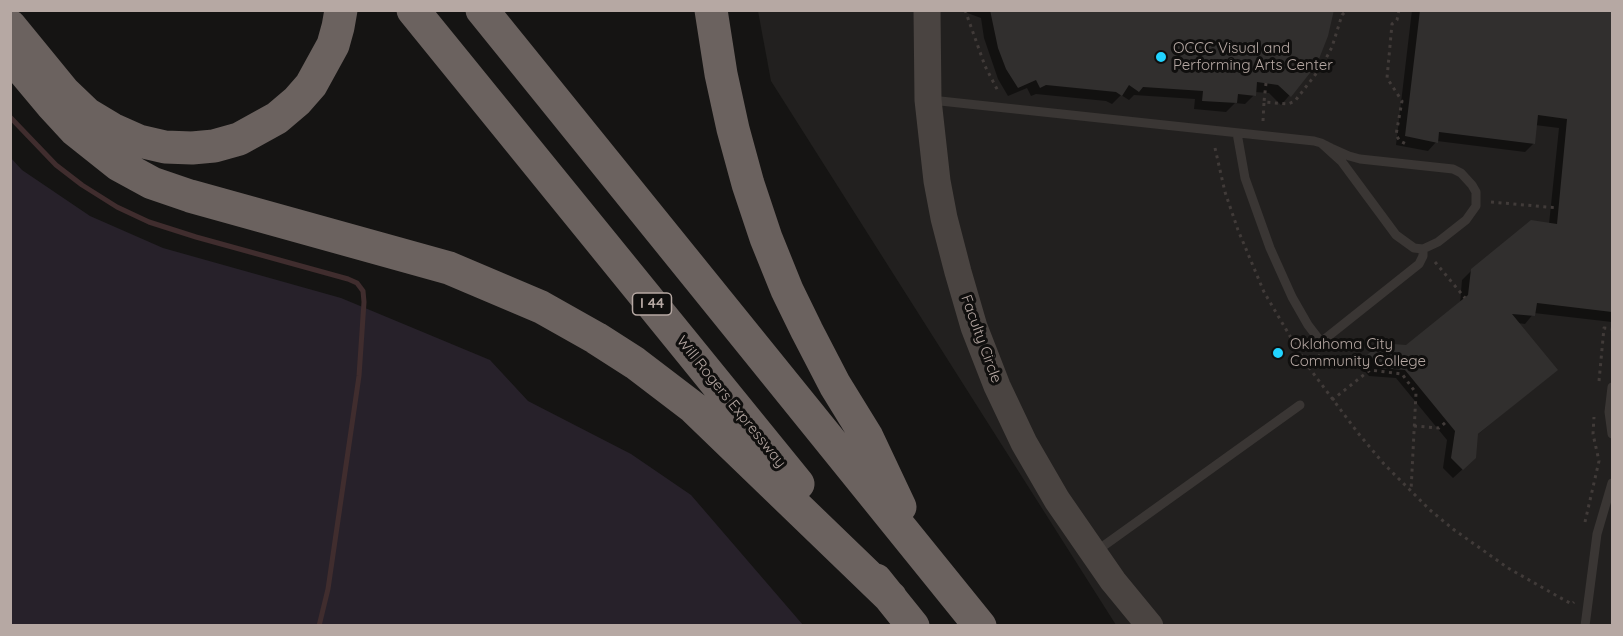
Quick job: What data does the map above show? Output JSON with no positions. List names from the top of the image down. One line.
{"streets":{"highway":["I 44","Will Rogers Expressway"],"street":["Faculty Circle"]},"places":["OCCC Visual and Performing Arts Center","Oklahoma City Community College"]}
